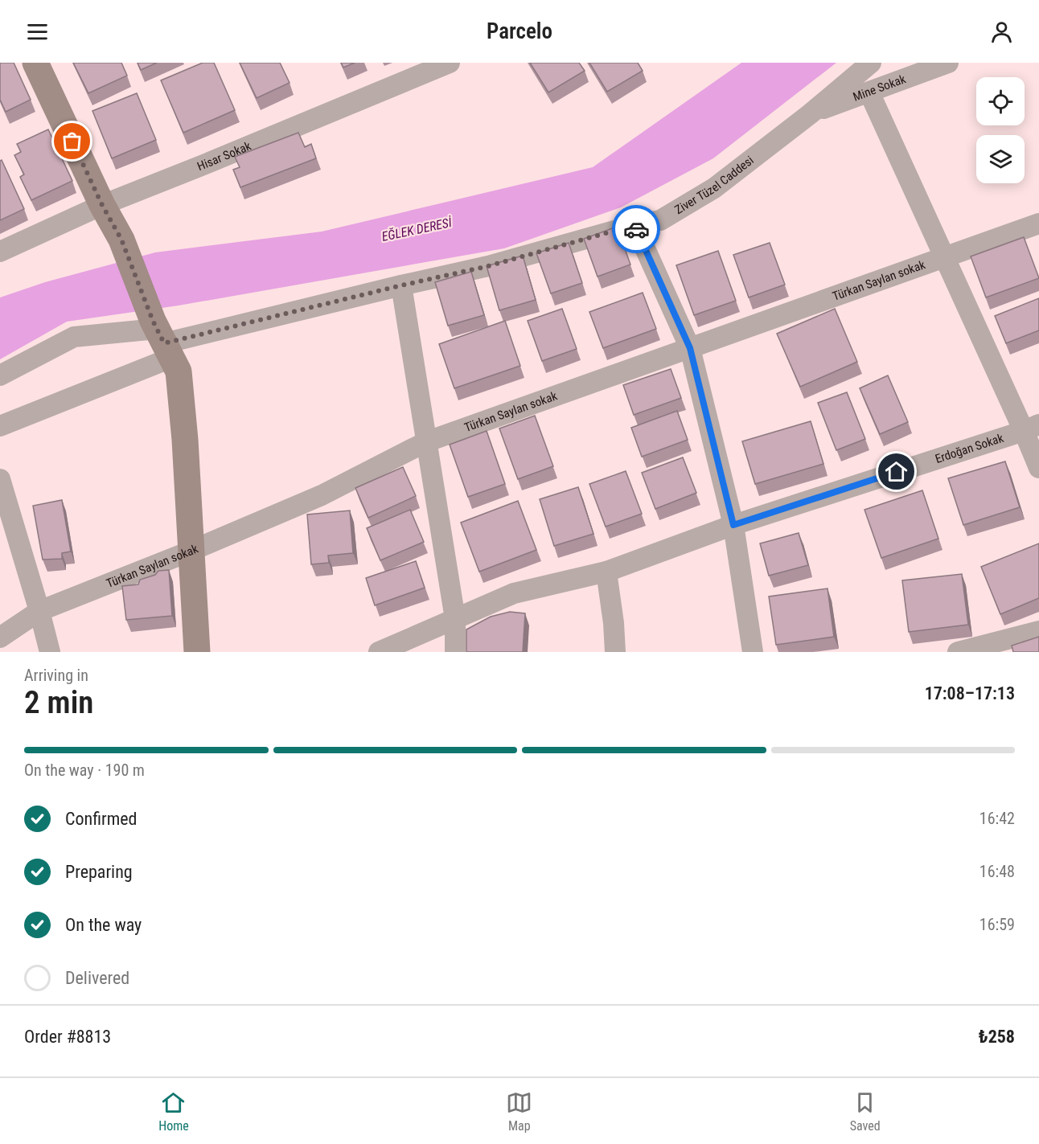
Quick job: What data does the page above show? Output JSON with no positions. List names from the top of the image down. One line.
{"streets":{"street":["Mine Sokak","Hisar Sokak","Ziver Tüzel Caddesi","Türkan Saylan sokak","Erdoğan Sokak"]},"crossings":[["Mine Sokak","Ziver Tüzel Caddesi"]],"water":["EĞLEK DERESİ"],"page":{"header":"Parcelo","heading":["2 min","Arriving in","17:08–17:13"],"panel":["Order #8813","₺258"],"bar":"On the way · 190 m","list":[["Confirmed","16:42"],["Preparing","16:48"],["On the way","16:59"],"Delivered"],"tabs":["Home","Map","Saved"]}}
